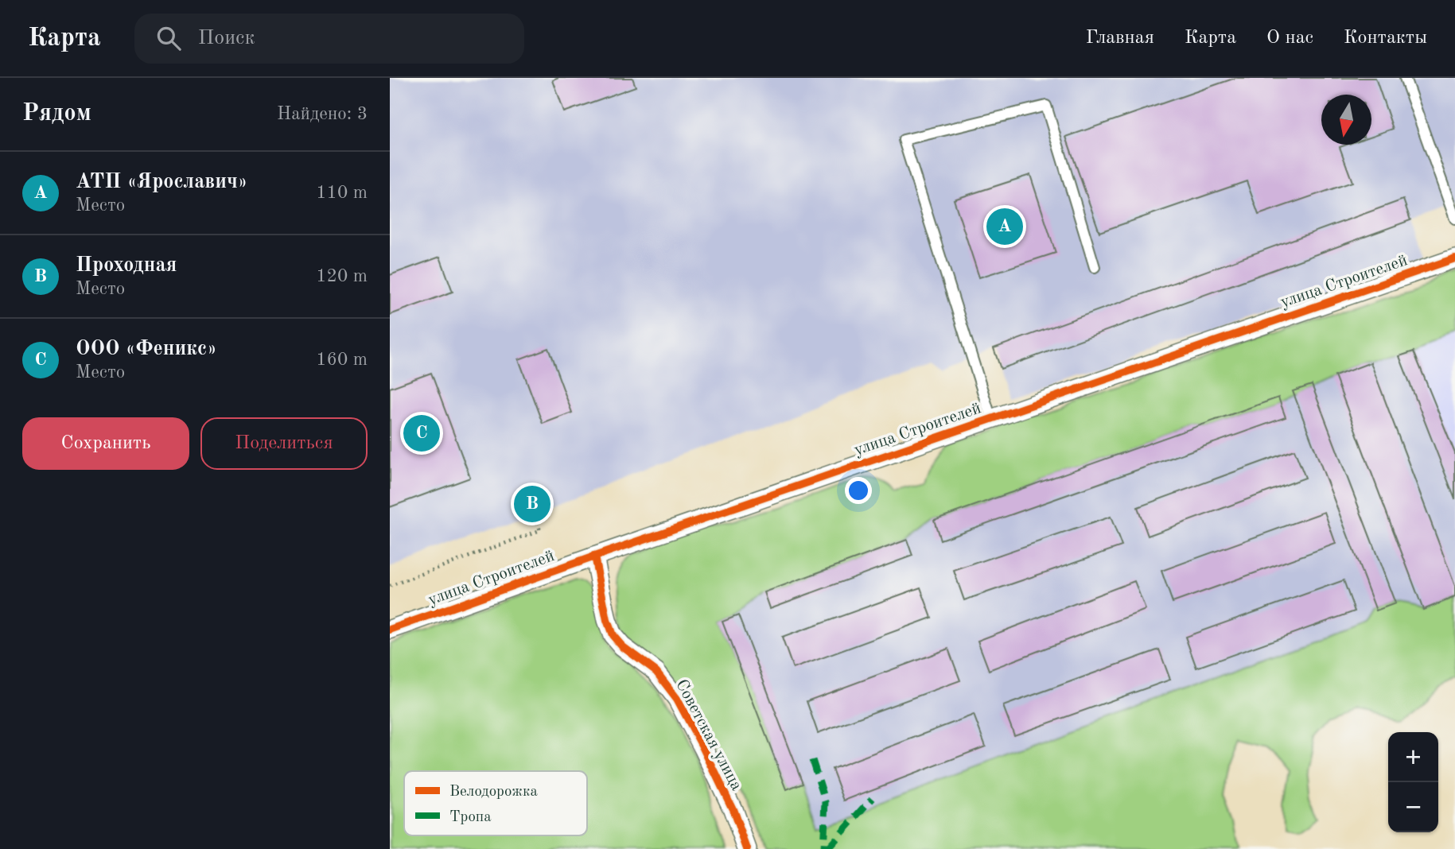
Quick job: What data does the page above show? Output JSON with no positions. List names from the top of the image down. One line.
{"streets":{"street":["улица Строителей","Советская улица"]},"crossings":[["улица Строителей","Советская улица"]],"legend":["Велодорожка","Тропа"],"north":"bottom","page":{"header":"Карта","search":"Поиск","nav":["Главная","Карта","О нас","Контакты"],"heading":["Рядом","Найдено: 3"],"list":[{"mark":"A","name":"АТП «Ярославич»","note":"Место","value":"110 m"},{"mark":"B","name":"Проходная","note":"Место","value":"120 m"},{"mark":"C","name":"ООО «Феникс»","note":"Место","value":"160 m"}],"pins":["A","C","B"],"buttons":["Сохранить","Поделиться"],"map_buttons":["+","−"]}}
